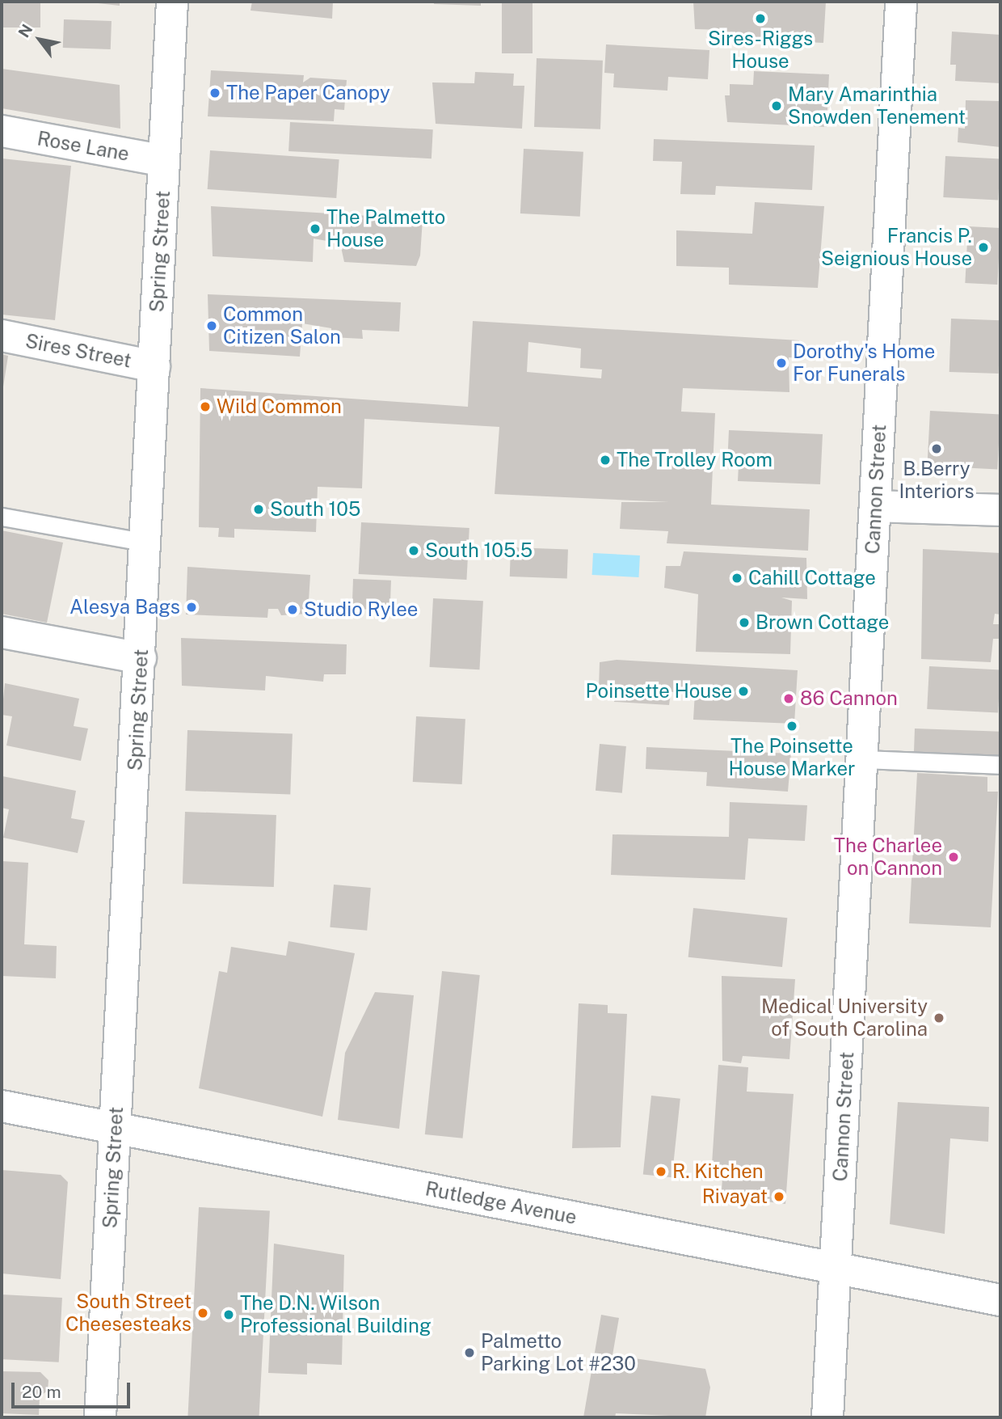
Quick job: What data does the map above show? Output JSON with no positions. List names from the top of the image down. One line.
{"streets":{"main road":["Rose Lane","Spring Street","Sires Street","Cannon Street","Rutledge Avenue"]},"crossings":[["Rose Lane","Spring Street"],["Spring Street","Sires Street"],["Spring Street","Rutledge Avenue"],["Cannon Street","Rutledge Avenue"]],"places":["Sires-Riggs House","The Paper Canopy","Mary Amarinthia Snowden Tenement","The Palmetto House","Francis P. Seignious House","Common Citizen Salon","Dorothy's Home For Funerals","Wild Common","B.Berry Interiors","The Trolley Room","South 105","South 105.5","Cahill Cottage","Alesya Bags","Studio Rylee","Brown Cottage","Poinsette House","86 Cannon","The Poinsette House Marker","The Charlee on Cannon","Medical University of South Carolina","R. Kitchen","Rivayat","South Street Cheesesteaks","The D.N. Wilson Professional Building","Palmetto Parking Lot #230"],"scale_bar":"20 m","north":"top left"}
